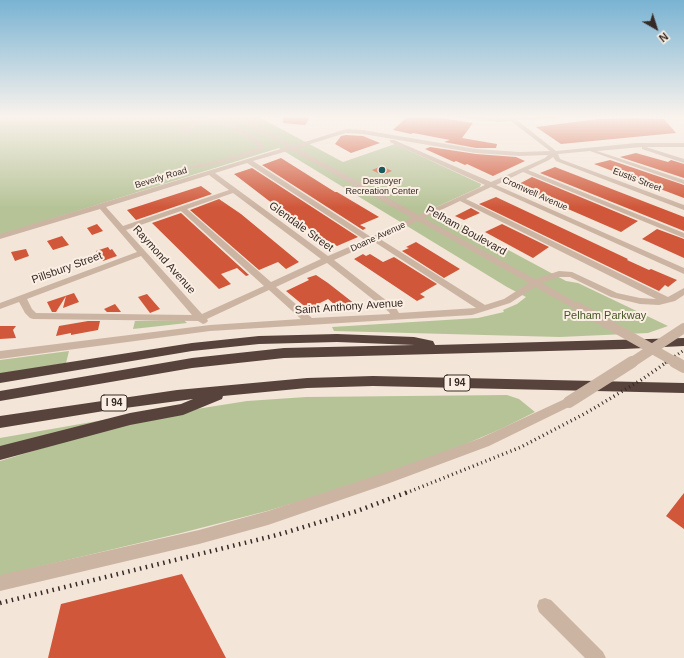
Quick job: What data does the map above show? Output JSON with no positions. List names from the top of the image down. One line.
{"streets":{"highway":["I 94"],"street":["Beverly Road","Eustis Street","Cromwell Avenue","Glendale Street","Pelham Boulevard","Doane Avenue","Raymond Avenue","Pillsbury Street","Saint Anthony Avenue"]},"crossings":[["Beverly Road","Eustis Street"],["Beverly Road","Glendale Street"],["Beverly Road","Pelham Boulevard"],["Beverly Road","Doane Avenue"],["Beverly Road","Raymond Avenue"],["Eustis Street","Doane Avenue"],["Cromwell Avenue","Doane Avenue"],["Glendale Street","Doane Avenue"],["Glendale Street","Saint Anthony Avenue"],["Pelham Boulevard","Doane Avenue"],["Pelham Boulevard","Saint Anthony Avenue"],["Doane Avenue","Raymond Avenue"],["Raymond Avenue","Pillsbury Street"],["Raymond Avenue","Saint Anthony Avenue"]],"parks":["Pelham Parkway"],"places":["Desnoyer Recreation Center"],"north":"bottom right"}
